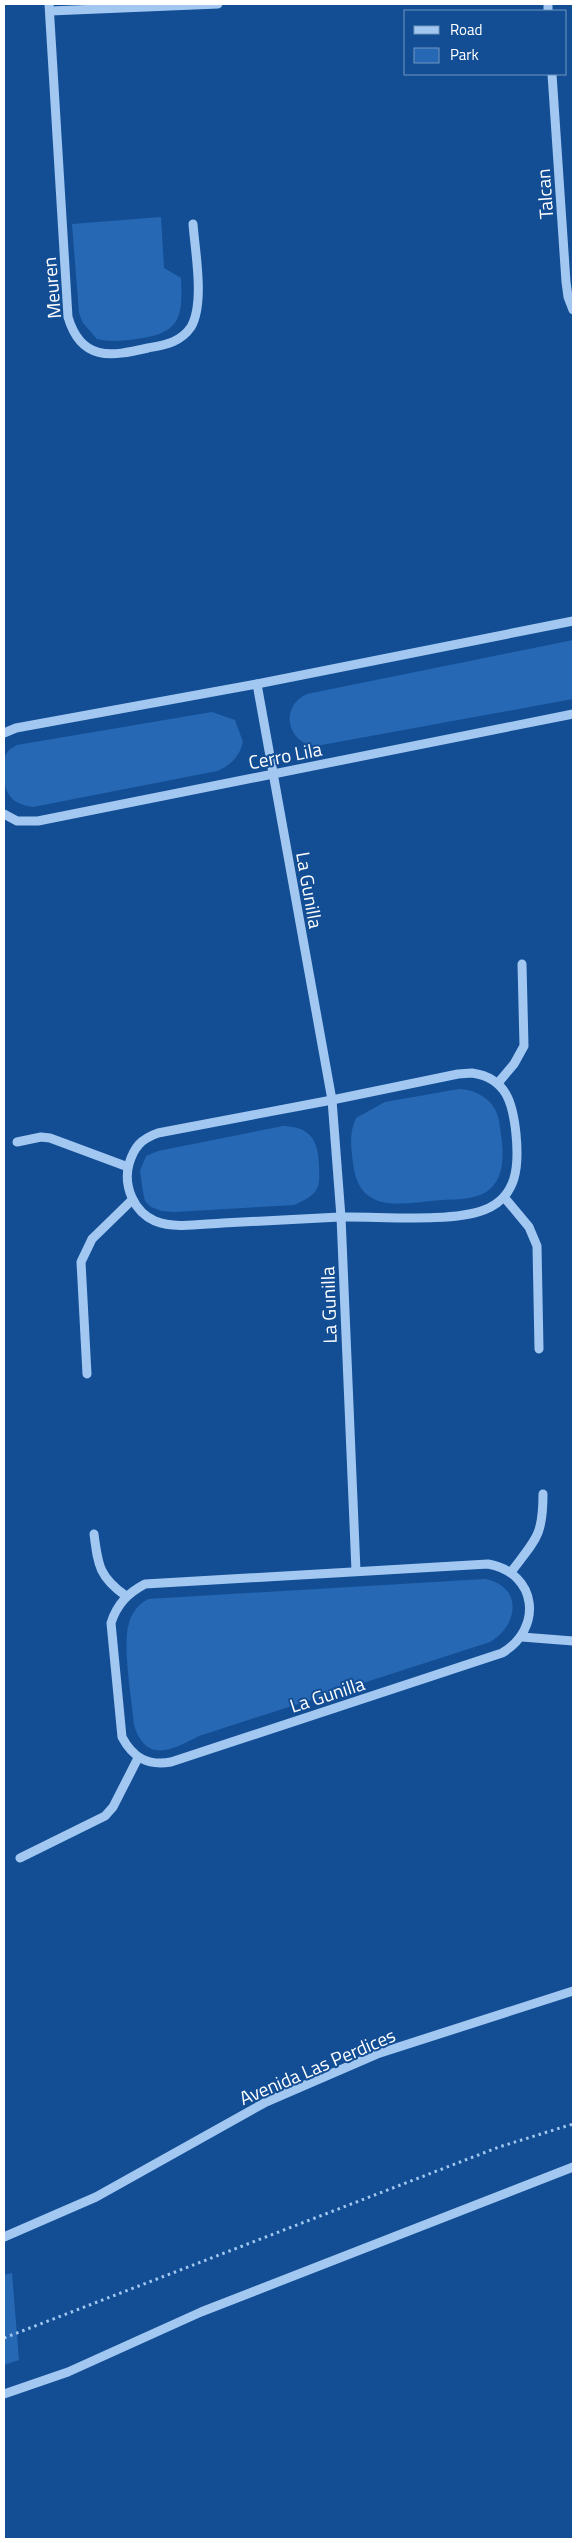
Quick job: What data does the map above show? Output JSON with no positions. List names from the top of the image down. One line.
{"streets":{"street":["Talcan","Meuren","Cerro Lila","La Gunilla","Avenida Las Perdices"]},"crossings":[["Cerro Lila","La Gunilla"]],"legend":["Road","Park"]}
